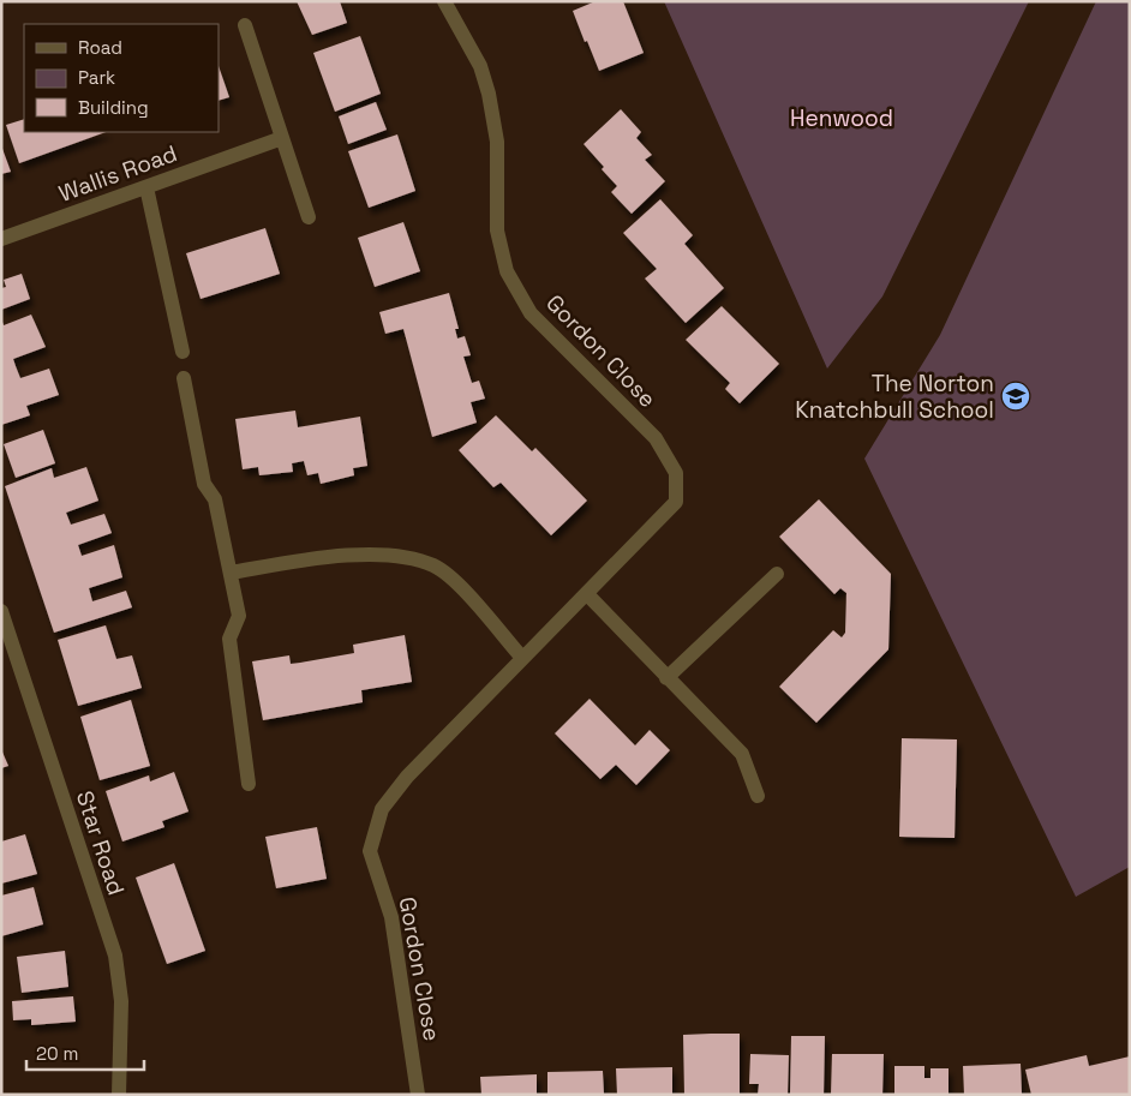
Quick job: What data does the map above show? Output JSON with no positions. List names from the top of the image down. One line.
{"streets":{"street":["Wallis Road","Gordon Close","Star Road"]},"parks":["Henwood"],"places":{"school or university":["The Norton Knatchbull School"]},"legend":["Road","Park","Building"],"scale_bar":"20 m"}
